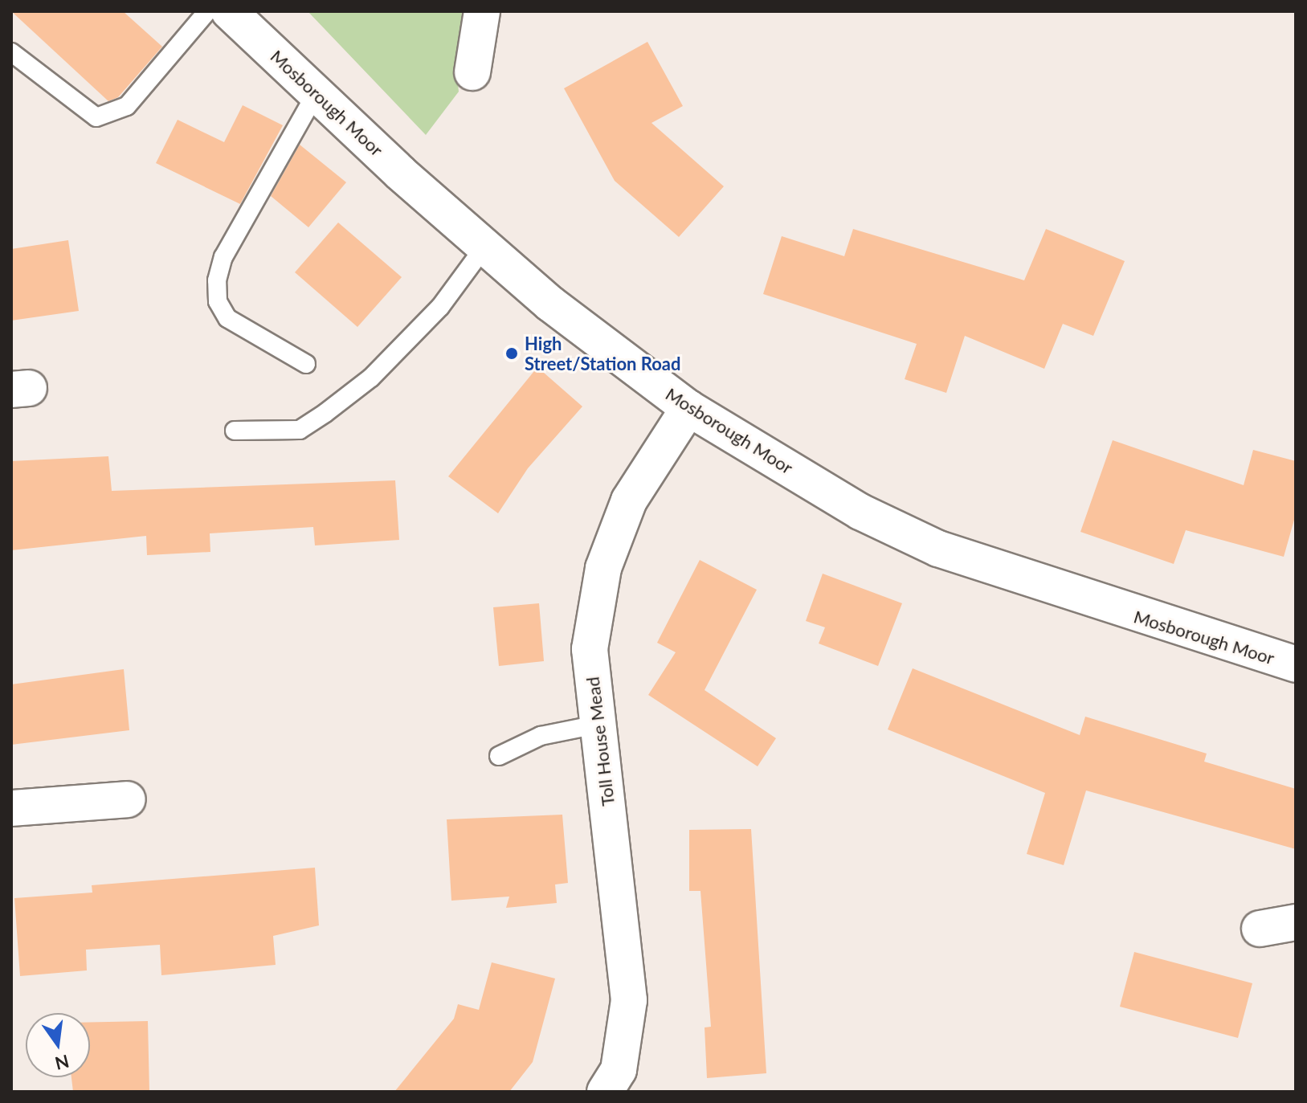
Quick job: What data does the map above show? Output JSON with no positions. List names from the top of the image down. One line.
{"streets":{"main road":["Mosborough Moor","Toll House Mead"]},"crossings":[["Mosborough Moor","Toll House Mead"]],"places":["High Street/Station Road"],"north":"bottom"}
